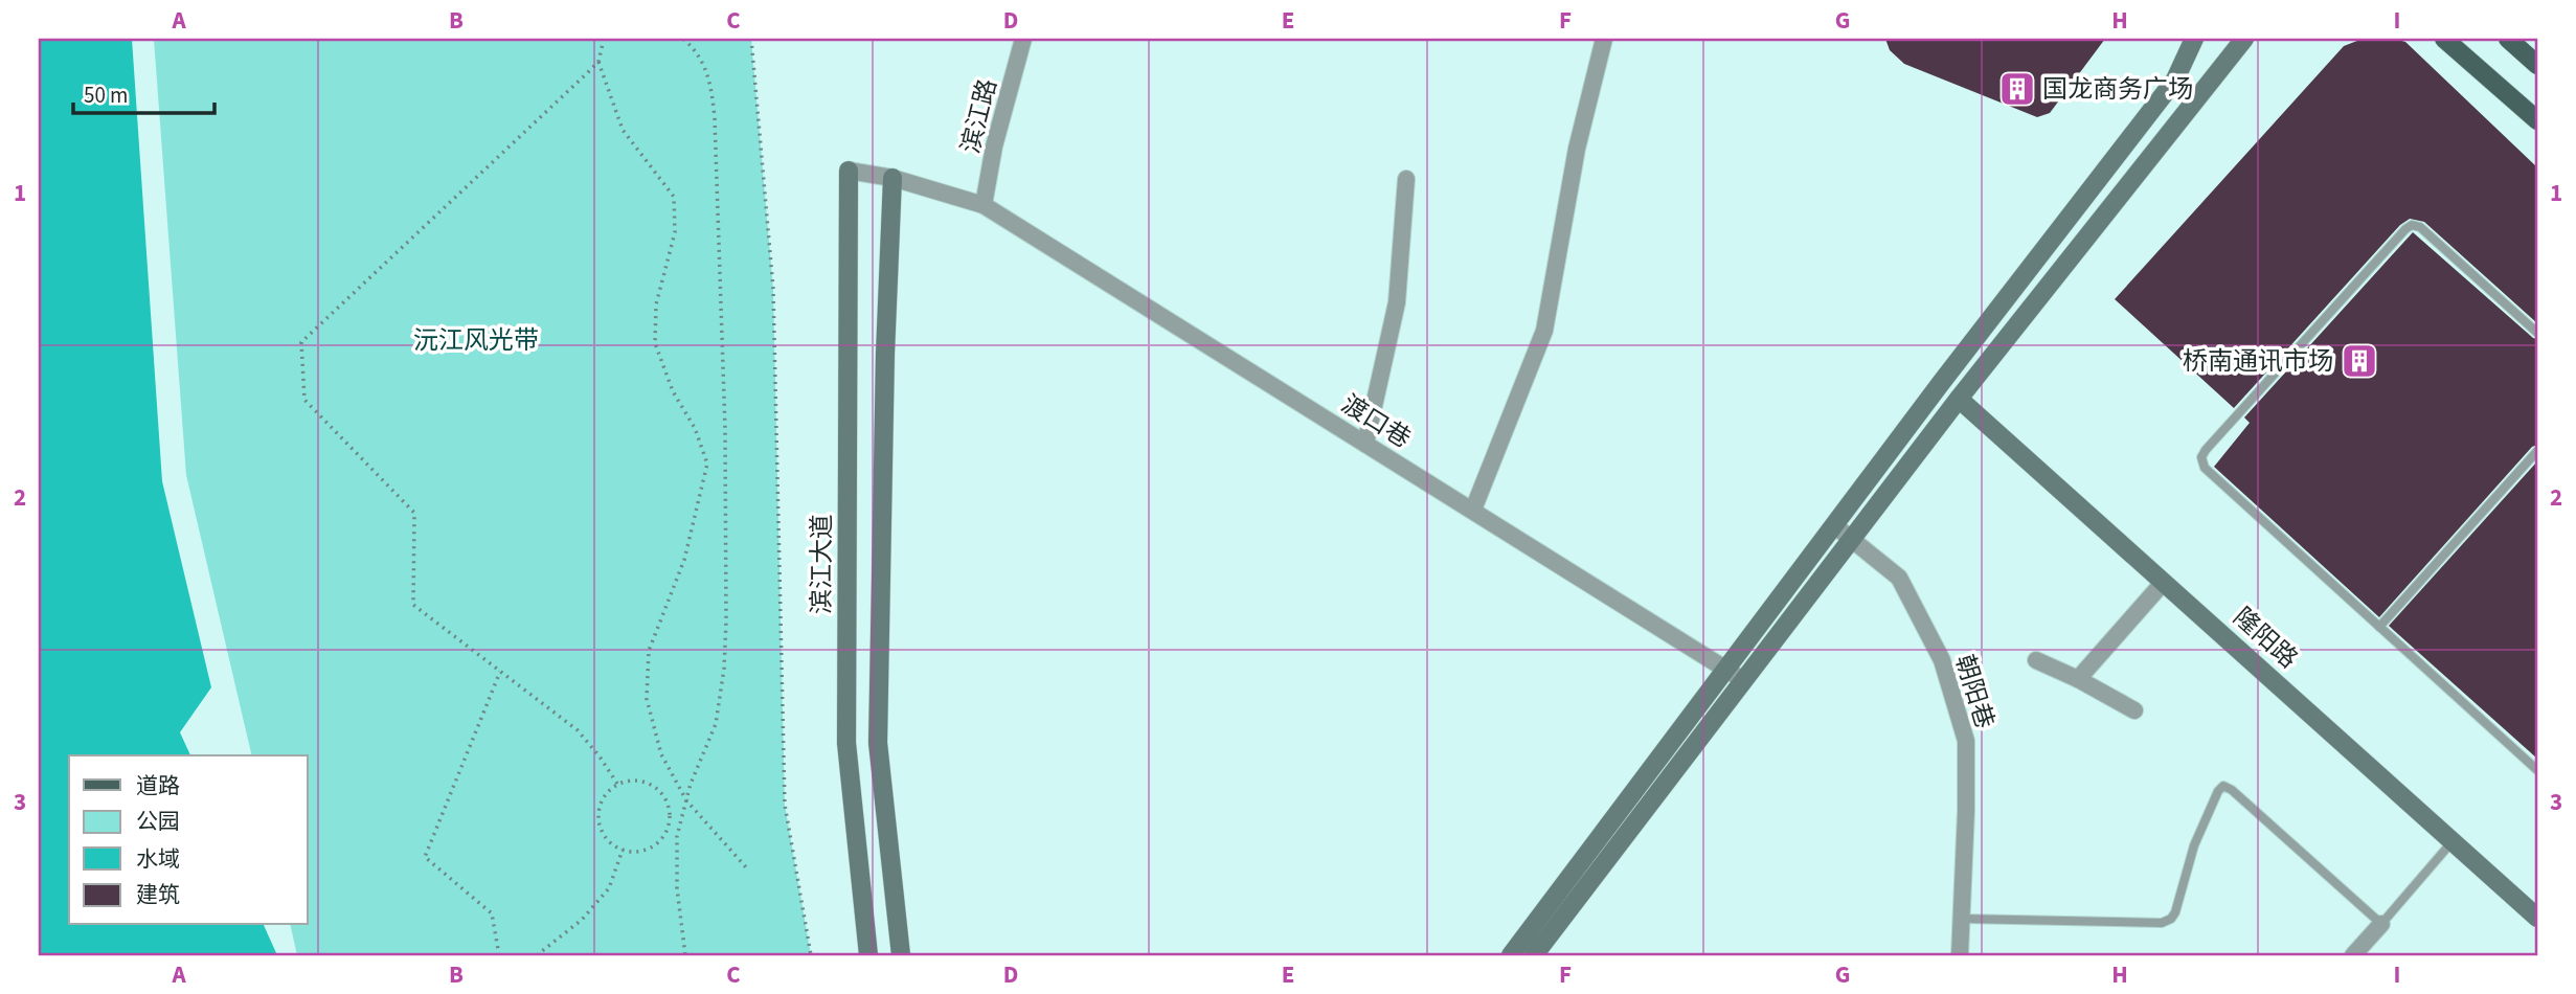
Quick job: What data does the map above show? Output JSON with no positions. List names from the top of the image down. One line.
{"streets":{"street":["滨江路","渡口巷","滨江大道","隆阳路","朝阳巷"]},"crossings":[["滨江路","渡口巷"],["渡口巷","滨江大道"]],"parks":["沅江风光带"],"places":{"building":["国龙商务广场","桥南通讯市场"]},"legend":["道路","公园","水域","建筑"],"scale_bar":"50 m","grid":{"columns":["A","B","C","D","E","F","G","H","I"],"rows":["1","2","3"]}}
